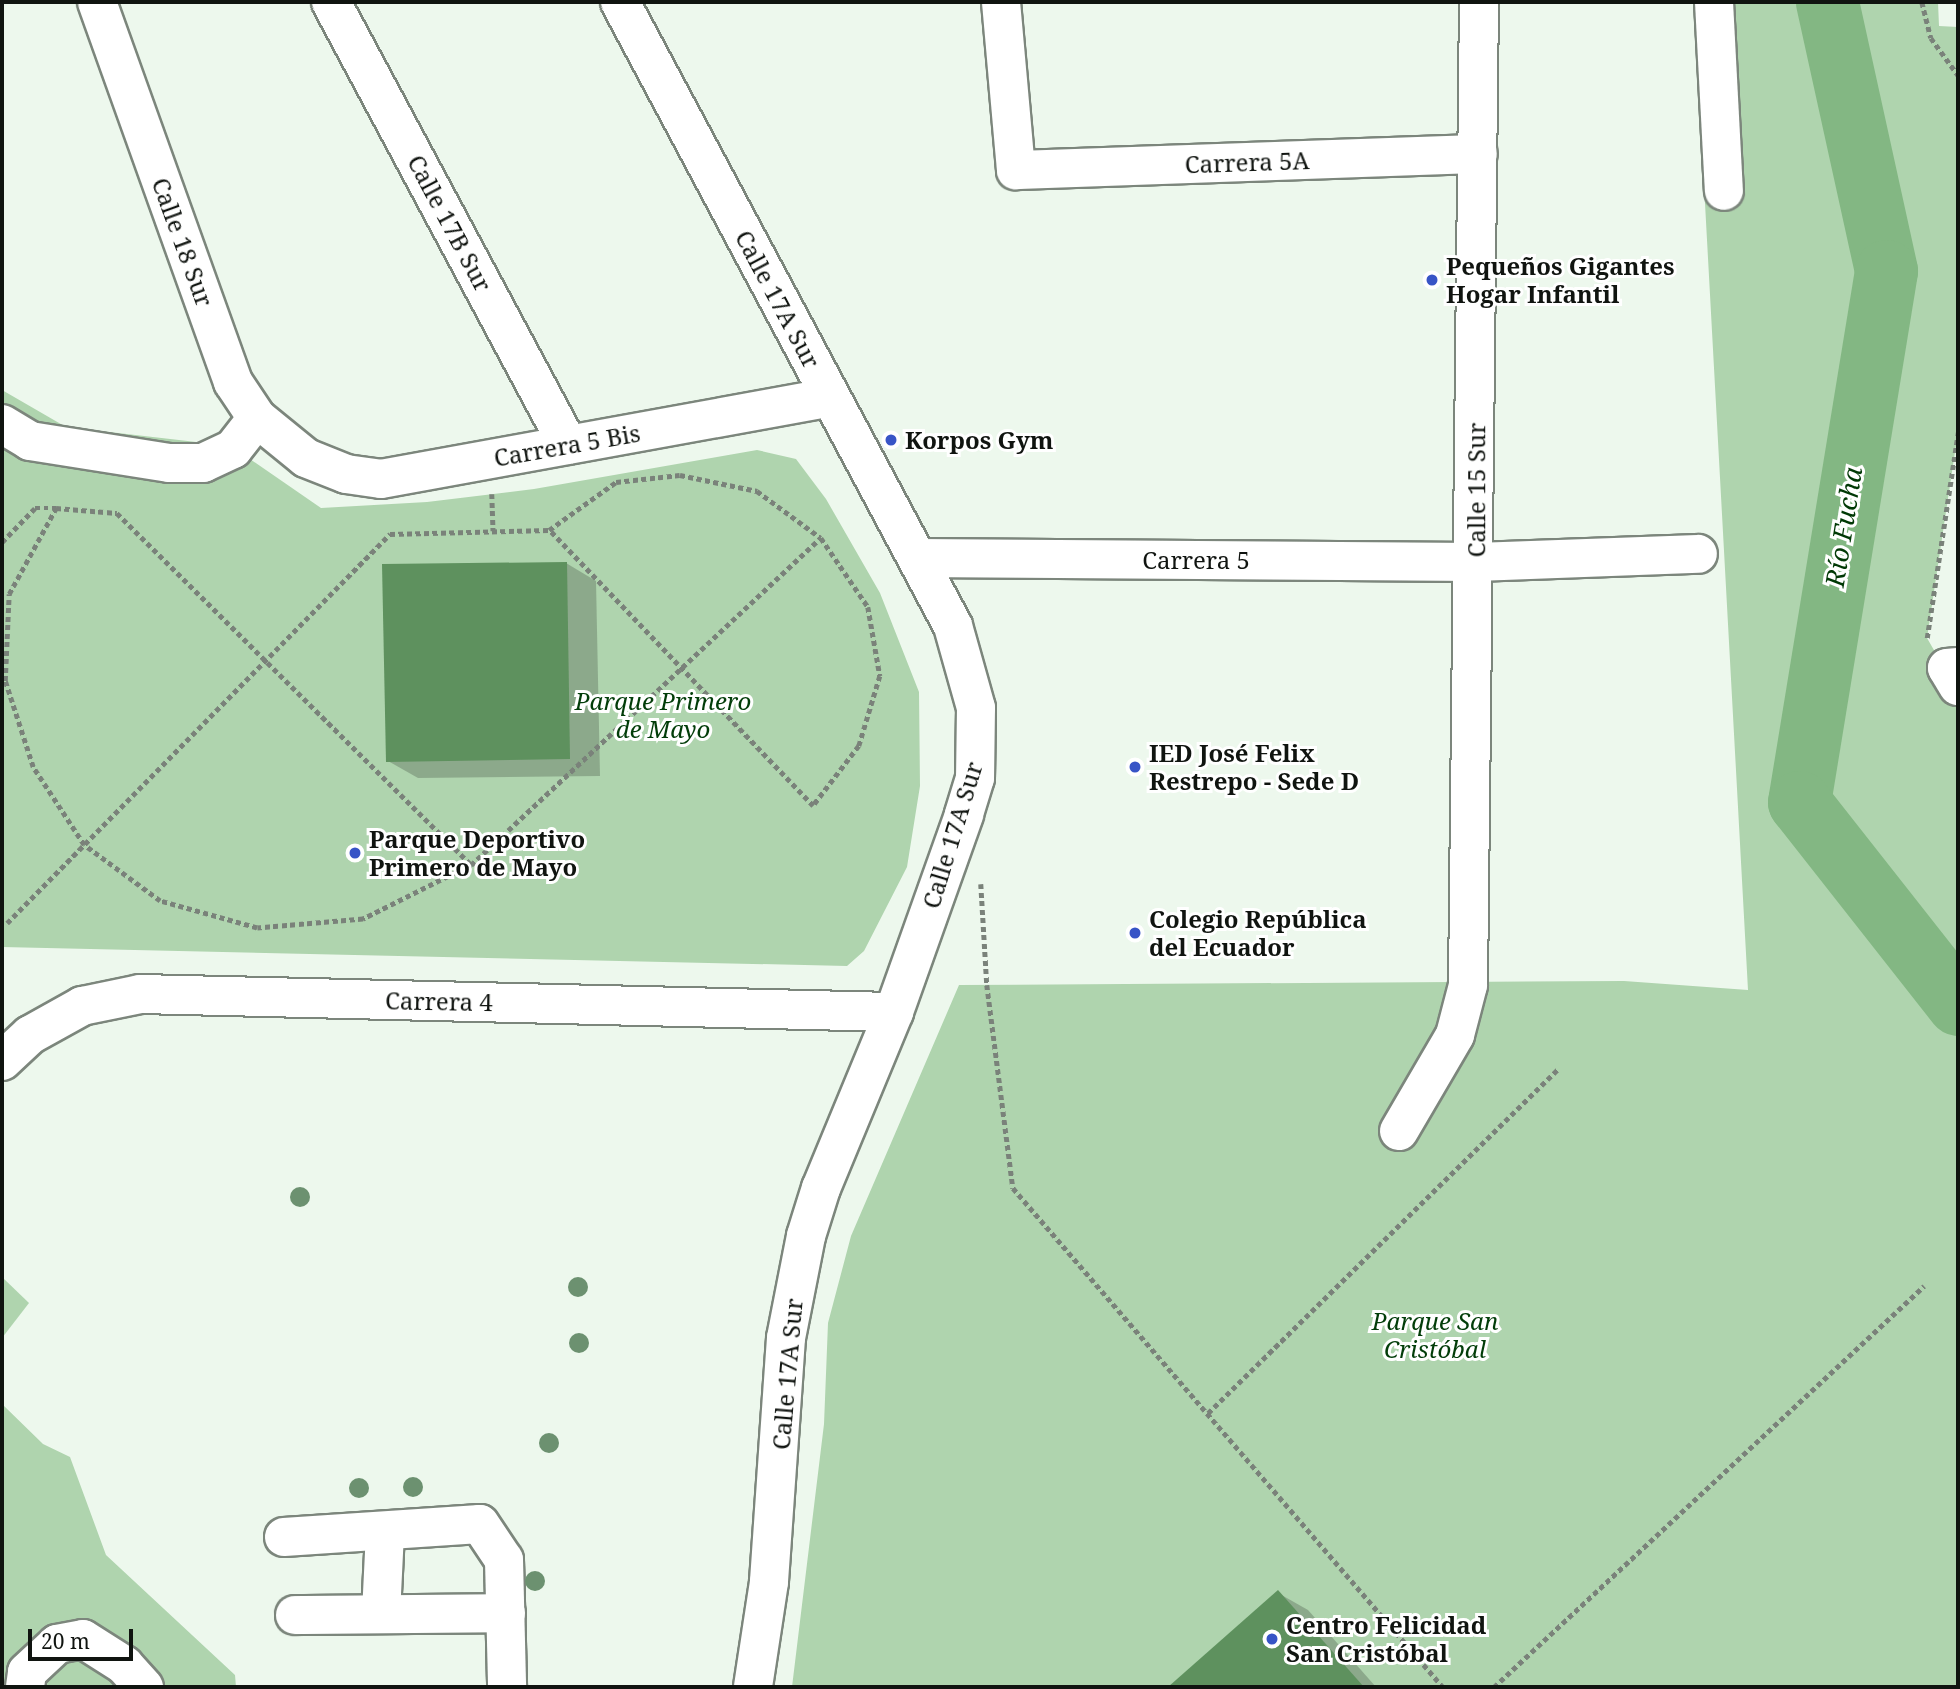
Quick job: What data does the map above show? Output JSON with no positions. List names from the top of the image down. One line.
{"streets":{"street":["Carrera 5A","Calle 17B Sur","Calle 18 Sur","Calle 17A Sur","Carrera 5 Bis","Calle 15 Sur","Carrera 5","Carrera 4"]},"crossings":[["Carrera 5A","Calle 15 Sur"],["Calle 17B Sur","Carrera 5 Bis"],["Calle 18 Sur","Carrera 5 Bis"],["Calle 17A Sur","Carrera 5 Bis"],["Calle 17A Sur","Carrera 5"],["Calle 17A Sur","Carrera 4"],["Calle 15 Sur","Carrera 5"]],"water":["Río Fucha"],"parks":["Parque Primero de Mayo","Parque San Cristóbal"],"places":["Pequeños Gigantes Hogar Infantil","Korpos Gym","IED José Felix Restrepo - Sede D","Parque Deportivo Primero de Mayo","Colegio República del Ecuador","Centro Felicidad San Cristóbal"],"scale_bar":"20 m"}
